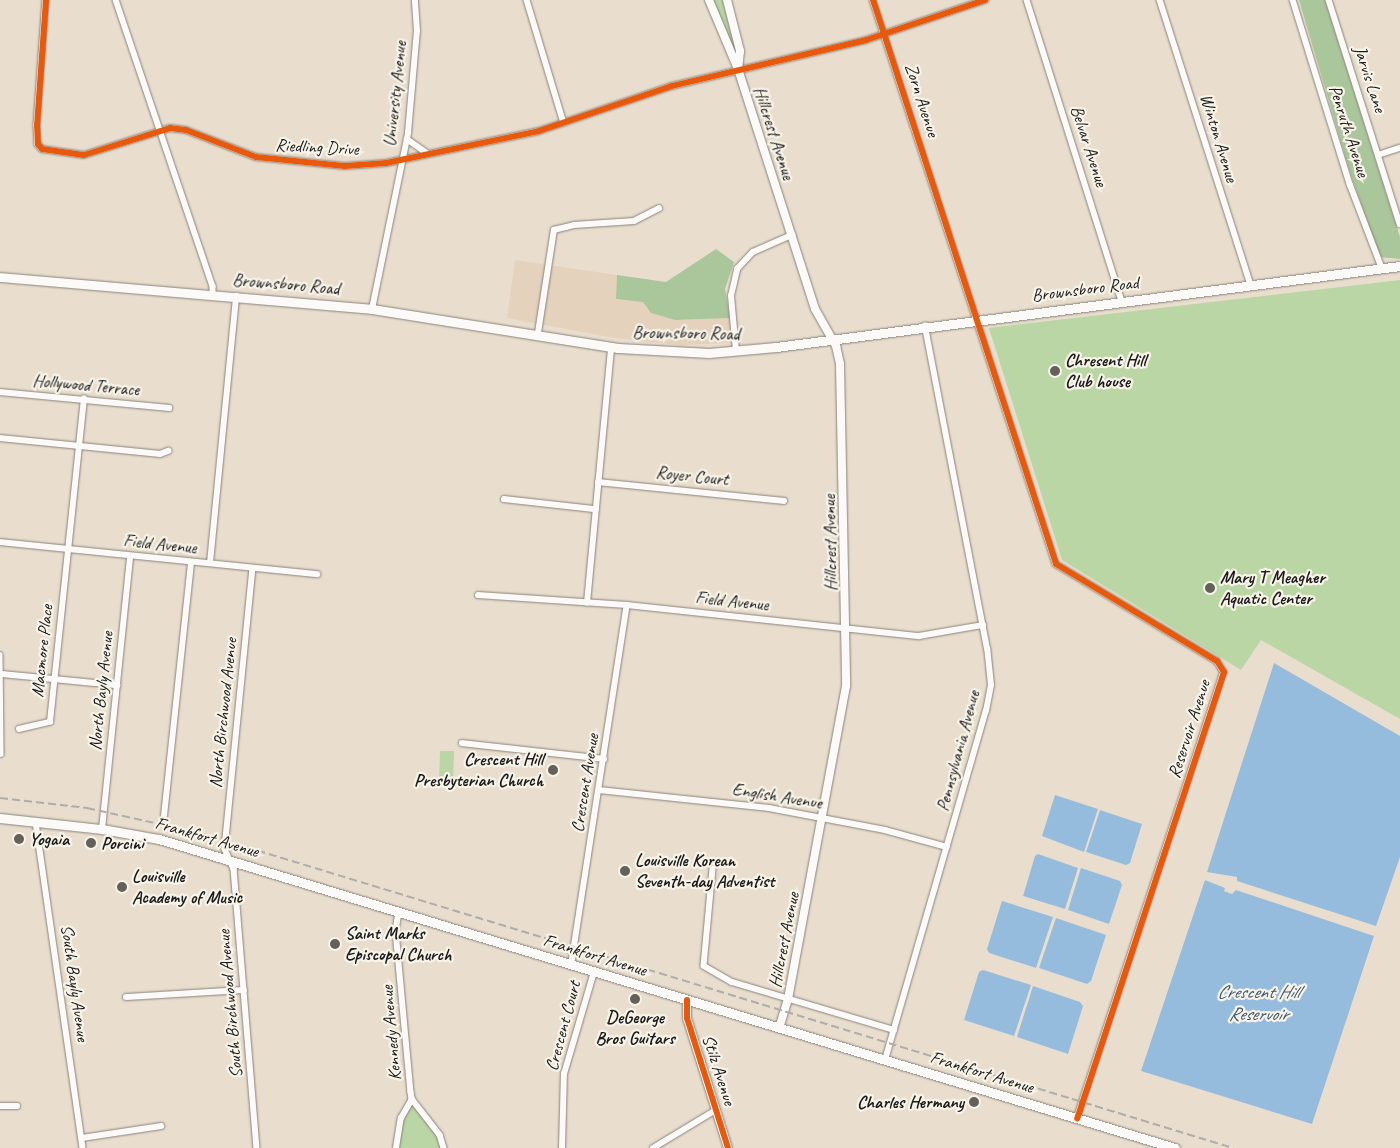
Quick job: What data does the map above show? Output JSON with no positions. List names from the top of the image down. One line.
{"streets":{"main road":["Hillcrest Avenue","Brownsboro Road","Frankfort Avenue","Stilz Avenue"],"street":["Jarvis Lane","University Avenue","Zorn Avenue","Penruth Avenue","Winton Avenue","Belvar Avenue","Riedling Drive","Hollywood Terrace","Royer Court","Field Avenue","Macmore Place","North Bayly Avenue","North Birchwood Avenue","Reservoir Avenue","Pennsylvania Avenue","Crescent Avenue","English Avenue","South Bayly Avenue","South Birchwood Avenue","Crescent Court","Kennedy Avenue"]},"crossings":[["University Avenue","Riedling Drive"],["University Avenue","Brownsboro Road"],["Zorn Avenue","Brownsboro Road"],["Zorn Avenue","Reservoir Avenue"],["Penruth Avenue","Brownsboro Road"],["Hillcrest Avenue","Riedling Drive"],["Hillcrest Avenue","Brownsboro Road"],["Hillcrest Avenue","Field Avenue"],["Hillcrest Avenue","English Avenue"],["Hillcrest Avenue","Frankfort Avenue"],["Winton Avenue","Brownsboro Road"],["Belvar Avenue","Brownsboro Road"],["Brownsboro Road","Reservoir Avenue"],["Brownsboro Road","Pennsylvania Avenue"],["Field Avenue","Macmore Place"],["Field Avenue","North Bayly Avenue"],["Field Avenue","North Birchwood Avenue"],["Field Avenue","Pennsylvania Avenue"],["Field Avenue","Crescent Avenue"],["North Bayly Avenue","Frankfort Avenue"],["North Birchwood Avenue","Frankfort Avenue"],["North Birchwood Avenue","South Birchwood Avenue"],["Reservoir Avenue","Frankfort Avenue"],["Pennsylvania Avenue","English Avenue"],["Pennsylvania Avenue","Frankfort Avenue"],["Crescent Avenue","English Avenue"],["Crescent Avenue","Frankfort Avenue"],["Frankfort Avenue","South Bayly Avenue"],["Frankfort Avenue","South Birchwood Avenue"],["Frankfort Avenue","Crescent Court"],["Frankfort Avenue","Kennedy Avenue"],["Frankfort Avenue","Stilz Avenue"]],"water":["Crescent Hill Reservoir"],"places":["Chresent Hill Club house","Mary T Meagher Aquatic Center","Crescent Hill Presbyterian Church","Yogaia","Porcini","Louisville Korean Seventh-day Adventist","Louisville Academy of Music","Saint Marks Episcopal Church","DeGeorge Bros Guitars","Charles Hermany"]}
